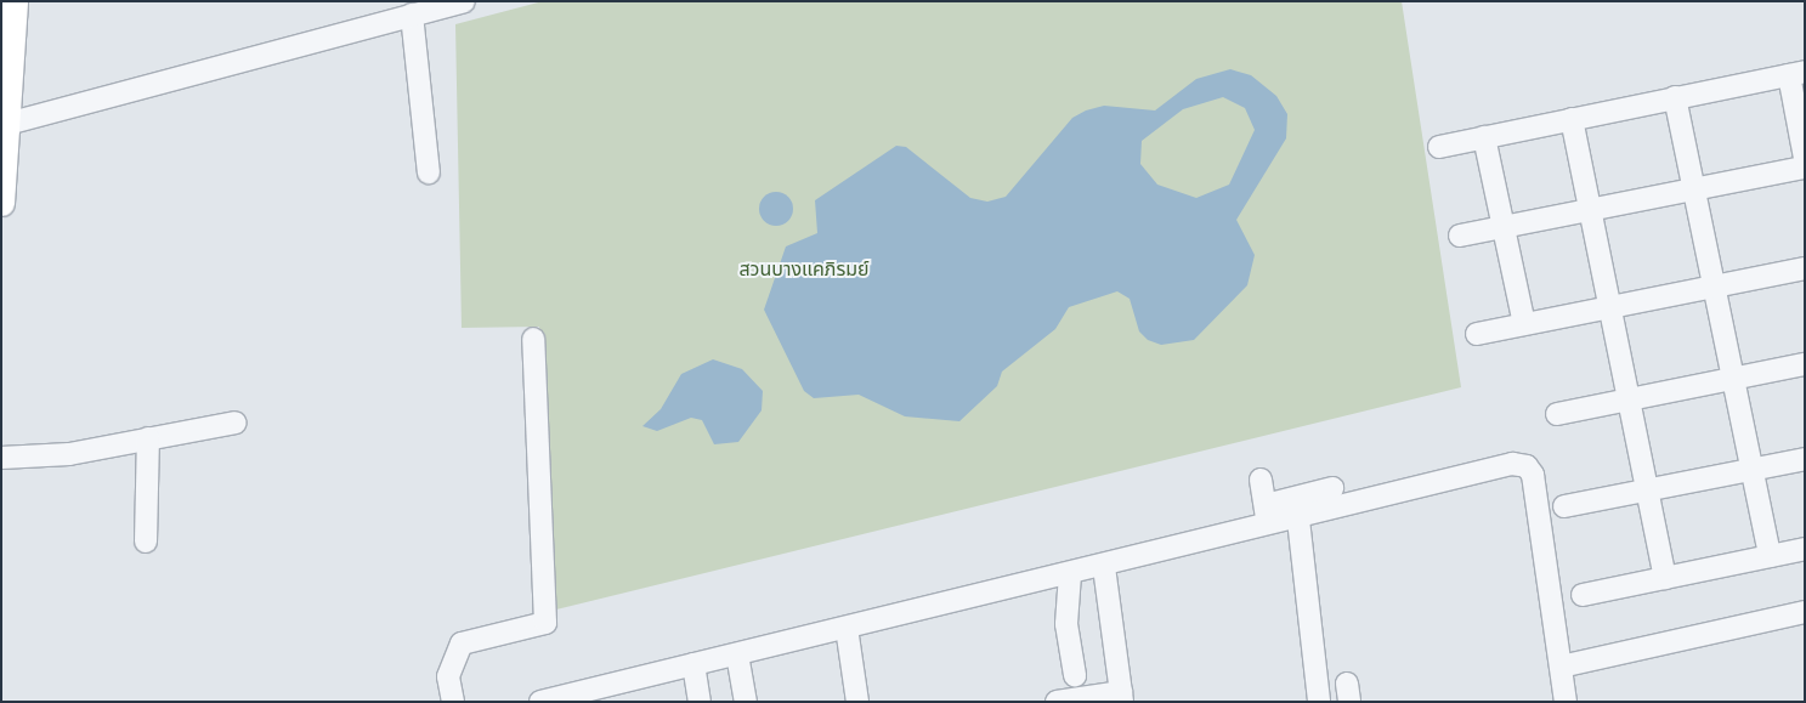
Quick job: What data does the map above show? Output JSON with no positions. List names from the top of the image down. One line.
{"parks":["สวนบางแคภิรมย์"]}
